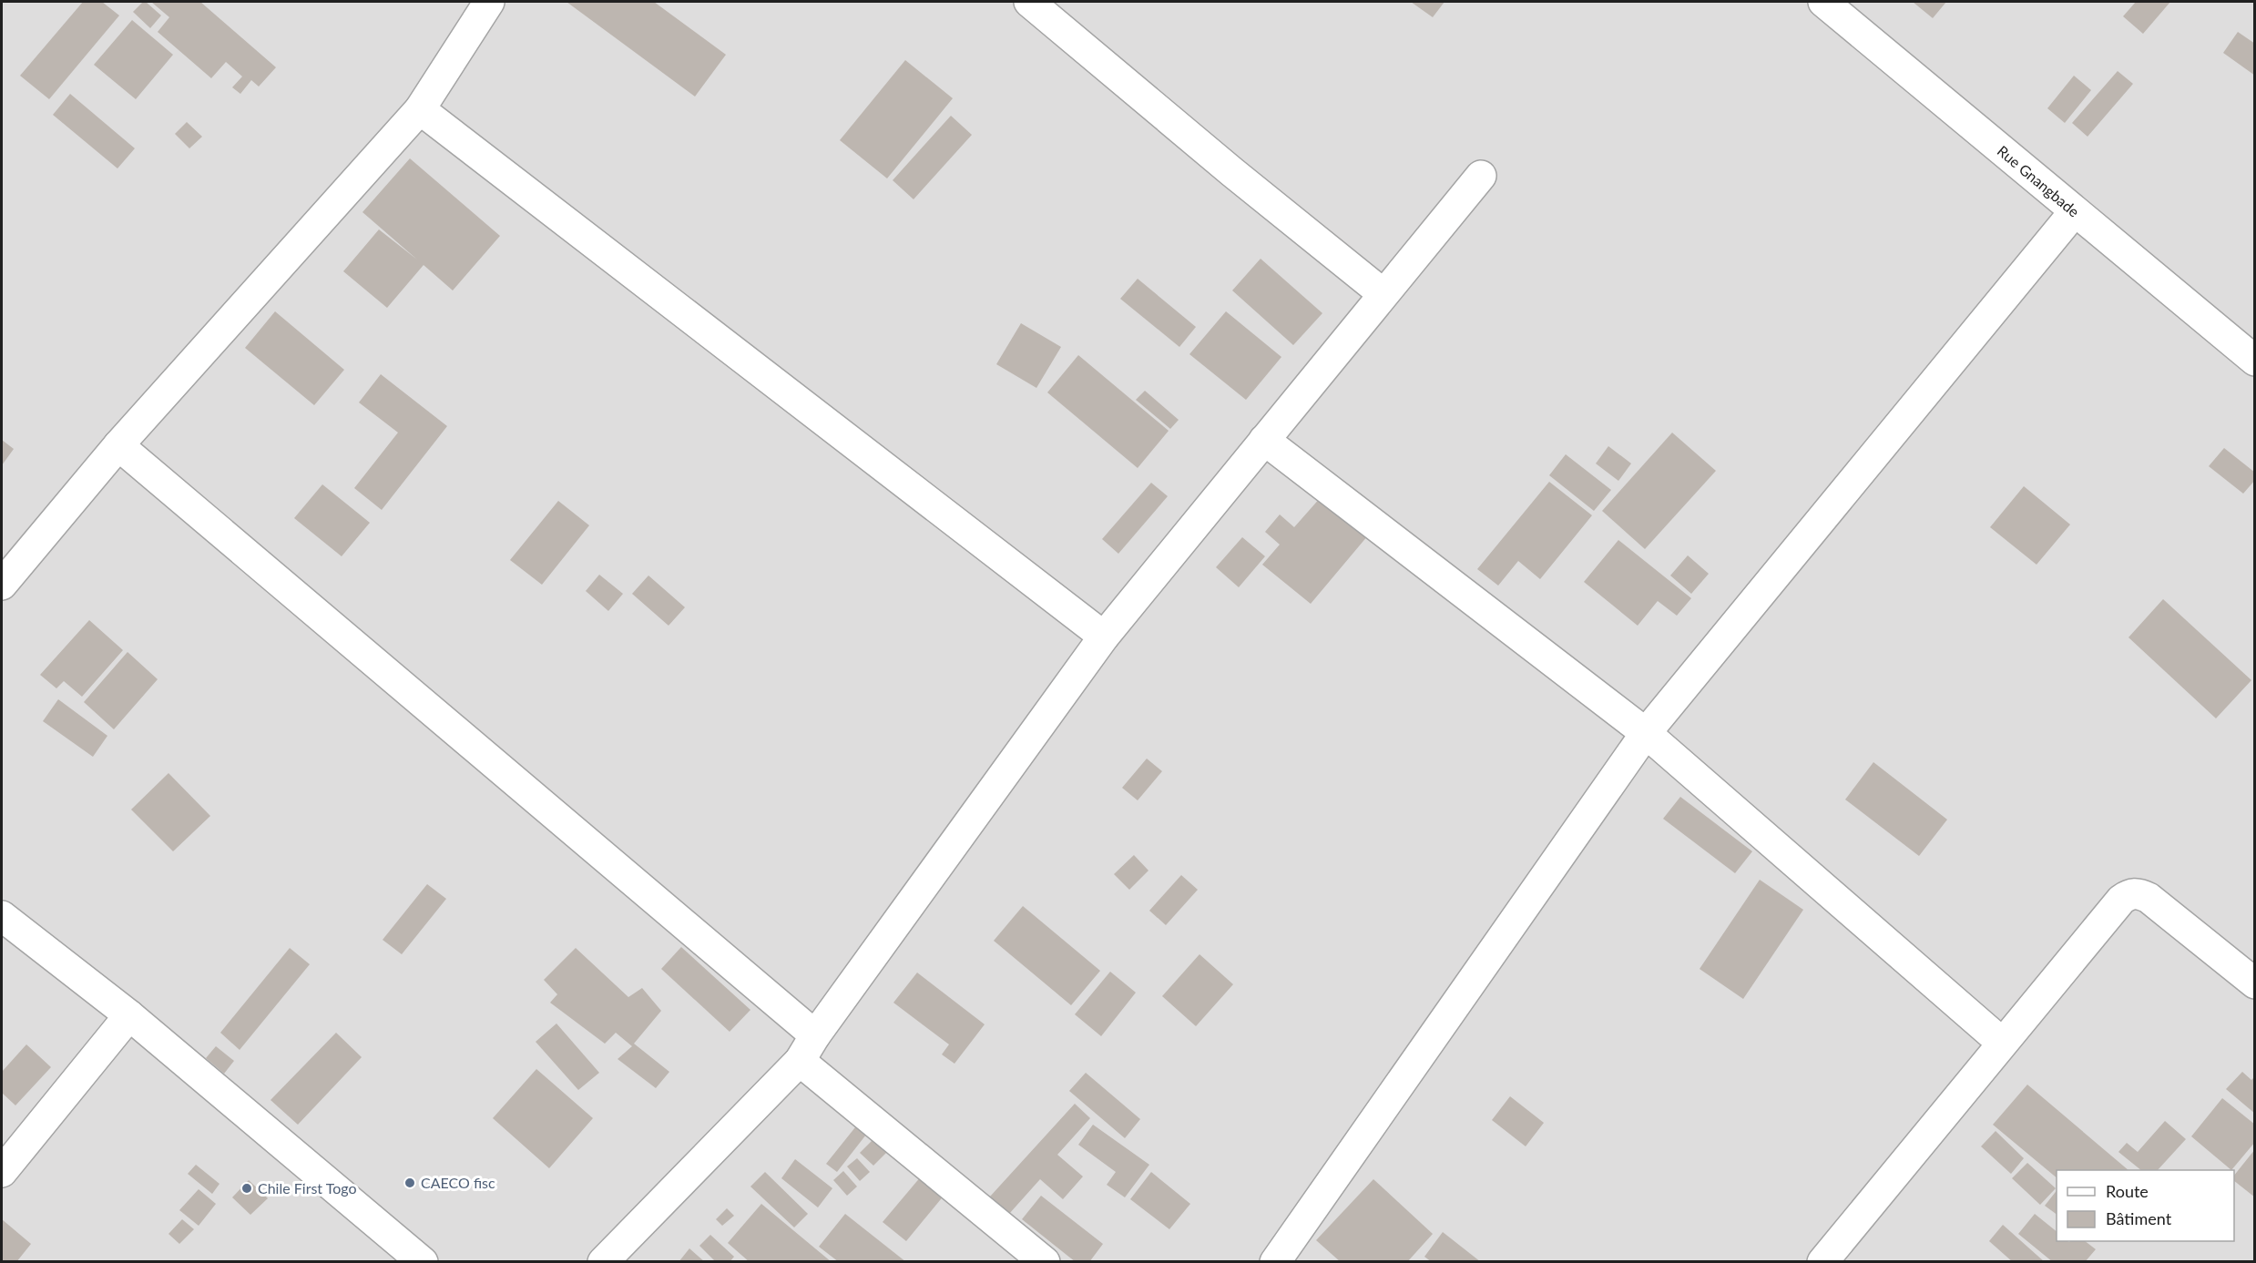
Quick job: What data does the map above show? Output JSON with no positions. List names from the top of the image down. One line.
{"streets":{"street":["Rue Gnangbade"]},"places":["CAECO fisc","Chile First Togo"],"legend":["Route","Bâtiment"]}
